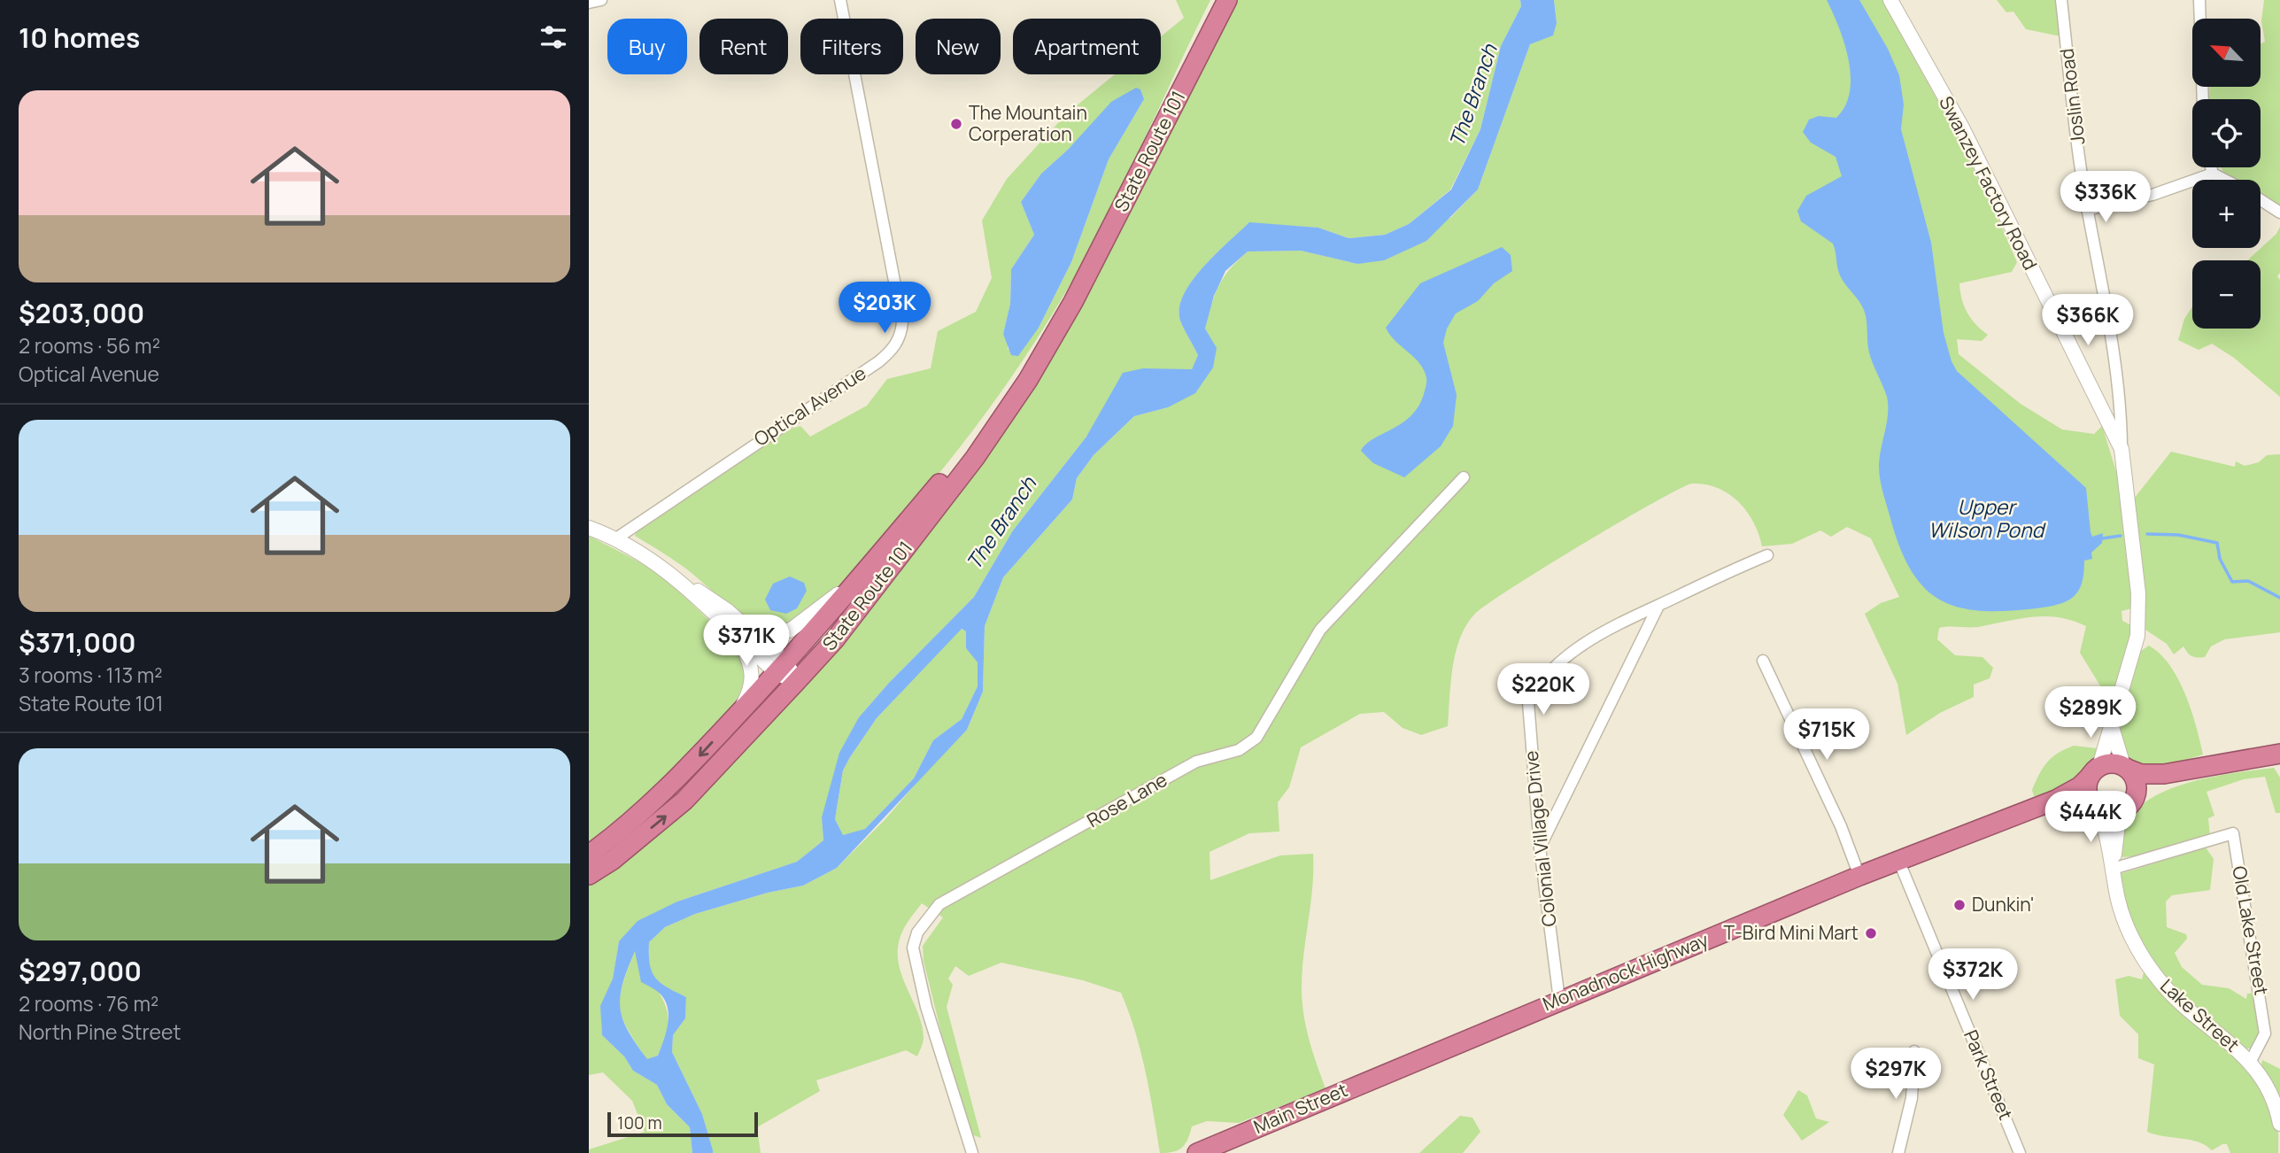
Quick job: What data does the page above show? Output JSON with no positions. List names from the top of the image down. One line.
{"streets":{"highway":["State Route 101","Monadnock Highway","Main Street"],"street":["Joslin Road","Swanzey Factory Road","Optical Avenue","Rose Lane","Colonial Village Drive","Old Lake Street","Lake Street","Park Street"]},"crossings":[["Joslin Road","Swanzey Factory Road"],["Swanzey Factory Road","Monadnock Highway"],["Swanzey Factory Road","Lake Street"],["Colonial Village Drive","Monadnock Highway"],["Old Lake Street","Lake Street"],["Monadnock Highway","Lake Street"],["Monadnock Highway","Park Street"],["Monadnock Highway","Main Street"]],"water":["The Branch","Upper Wilson Pond"],"places":["The Mountain Corperation","Dunkin'","T-Bird Mini Mart"],"scale_bar":"100 m","north":"top left","page":{"heading":"10 homes","map_buttons":["+","−"],"chip":["Buy","Rent","Filters","New","Apartment"],"list":[{"name":"$203,000","note":"2 rooms · 56 m² · Optical Avenue"},{"name":"$371,000","note":"3 rooms · 113 m² · State Route 101"},{"name":"$297,000","note":"2 rooms · 76 m² · North Pine Street"}],"price":["$336K","$203K","$366K","$371K","$220K","$289K","$715K","$444K","$372K","$297K"],"scale":"100 m"}}
